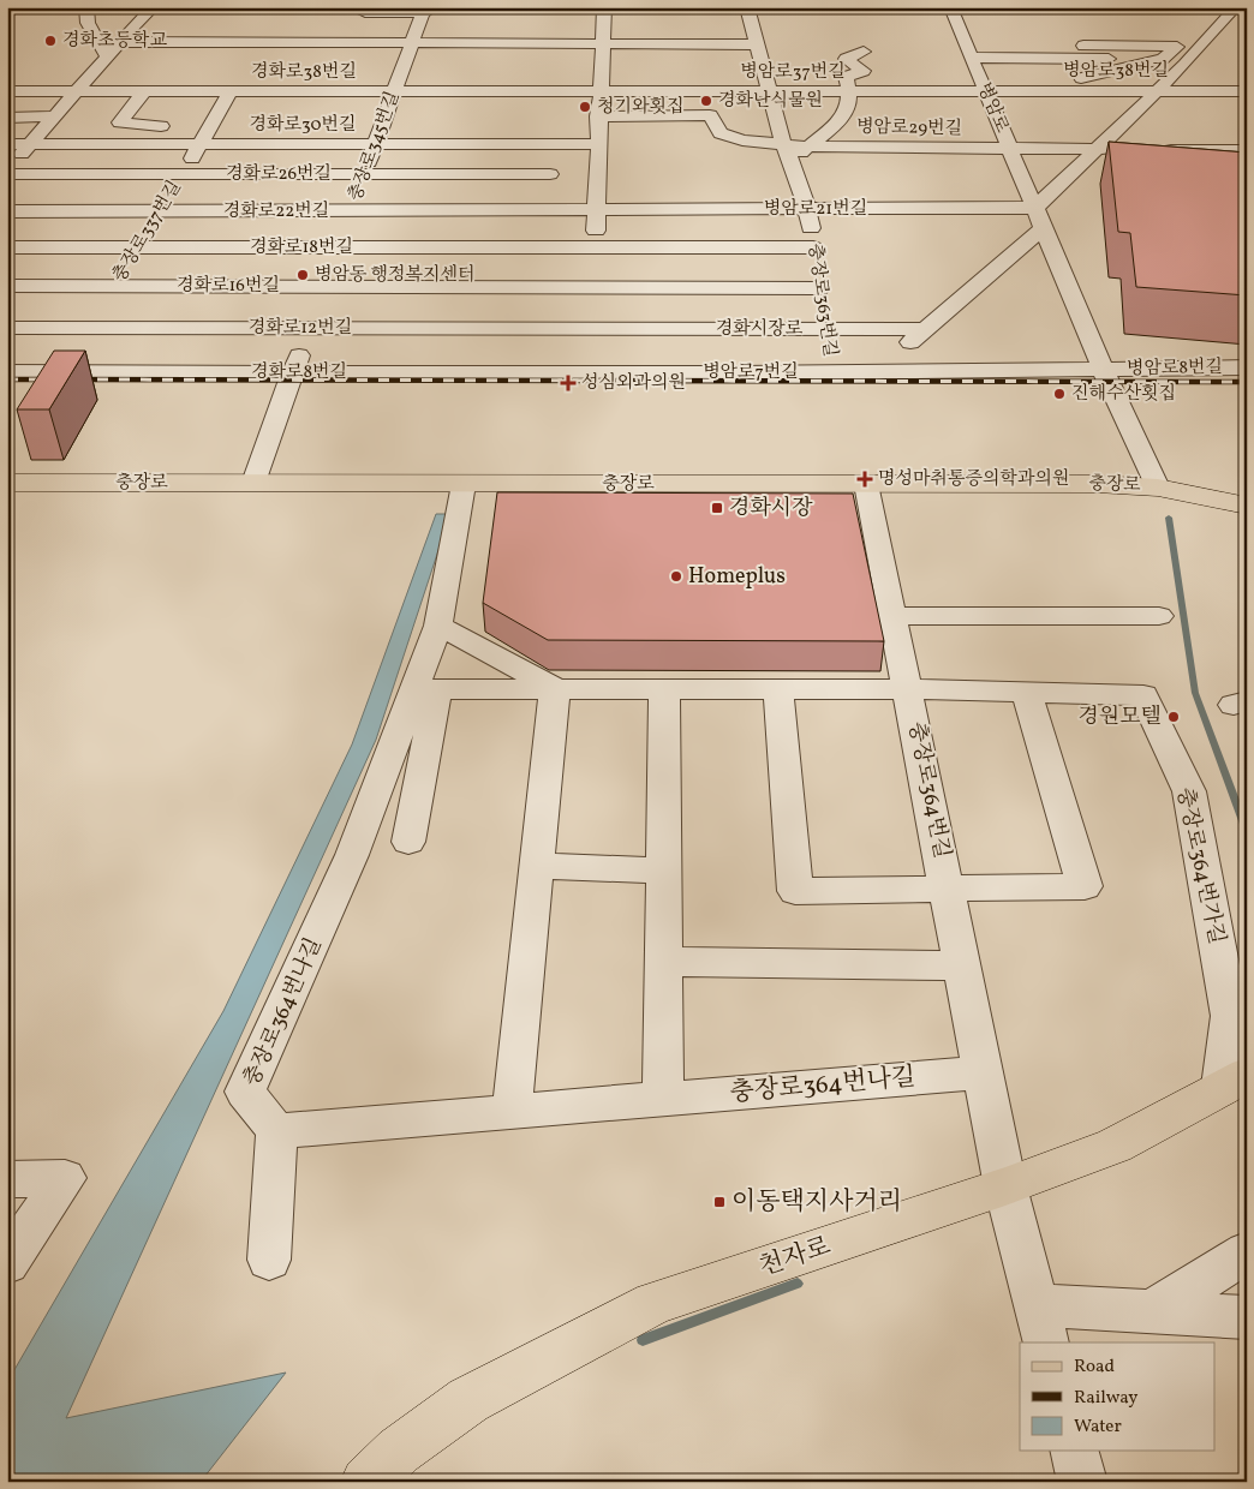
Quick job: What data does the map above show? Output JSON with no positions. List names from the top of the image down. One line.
{"streets":{"main road":["충장로","천자로"],"street":["병암로38번길","경화로38번길","병암로37번길","병암로","경화로30번길","병암로29번길","충장로345번길","경화로26번길","병암로21번길","경화로22번길","충장로337번길","경화로18번길","경화로16번길","충장로363번길","경화로12번길","경화시장로","병암로8번길","경화로8번길","병암로7번길","충장로364번길","충장로364번가길","충장로364번나길"]},"crossings":[["병암로38번길","병암로37번길"],["병암로38번길","병암로"],["경화로38번길","병암로37번길"],["경화로38번길","충장로345번길"],["경화로38번길","충장로337번길"],["병암로37번길","병암로"],["병암로37번길","충장로363번길"],["병암로","병암로29번길"],["병암로","병암로21번길"],["병암로","병암로8번길"],["병암로","병암로7번길"],["병암로","충장로"],["경화로30번길","충장로345번길"],["경화로30번길","충장로337번길"],["충장로345번길","경화로26번길"],["충장로345번길","경화로22번길"],["충장로345번길","경화로18번길"],["충장로345번길","경화로16번길"],["충장로345번길","경화로12번길"],["충장로345번길","경화로8번길"],["충장로345번길","충장로"],["경화로26번길","충장로337번길"],["병암로21번길","경화로22번길"],["병암로21번길","충장로363번길"],["경화로22번길","충장로337번길"],["충장로337번길","경화로18번길"],["충장로337번길","경화로16번길"],["충장로337번길","경화로12번길"],["충장로337번길","경화로8번길"],["경화로16번길","경화로12번길"],["경화로16번길","경화시장로"],["경화로16번길","경화로8번길"],["충장로363번길","경화시장로"],["충장로363번길","병암로7번길"],["경화로12번길","경화시장로"],["경화로12번길","경화로8번길"],["병암로8번길","병암로7번길"],["경화로8번길","병암로7번길"],["충장로","충장로364번길"],["충장로364번길","충장로364번가길"],["충장로364번길","충장로364번나길"],["충장로364번길","천자로"],["충장로364번가길","천자로"]],"places":{"other":["경화초등학교","경화난식물원","청기와횟집","병암동 행정복지센터","진해수산횟집","Homeplus","경원모텔"],"health":["성심외과의원","명성마취통증의학과의원"],"transit":["경화시장","이동택지사거리"]},"legend":["Road","Railway","Water"]}
